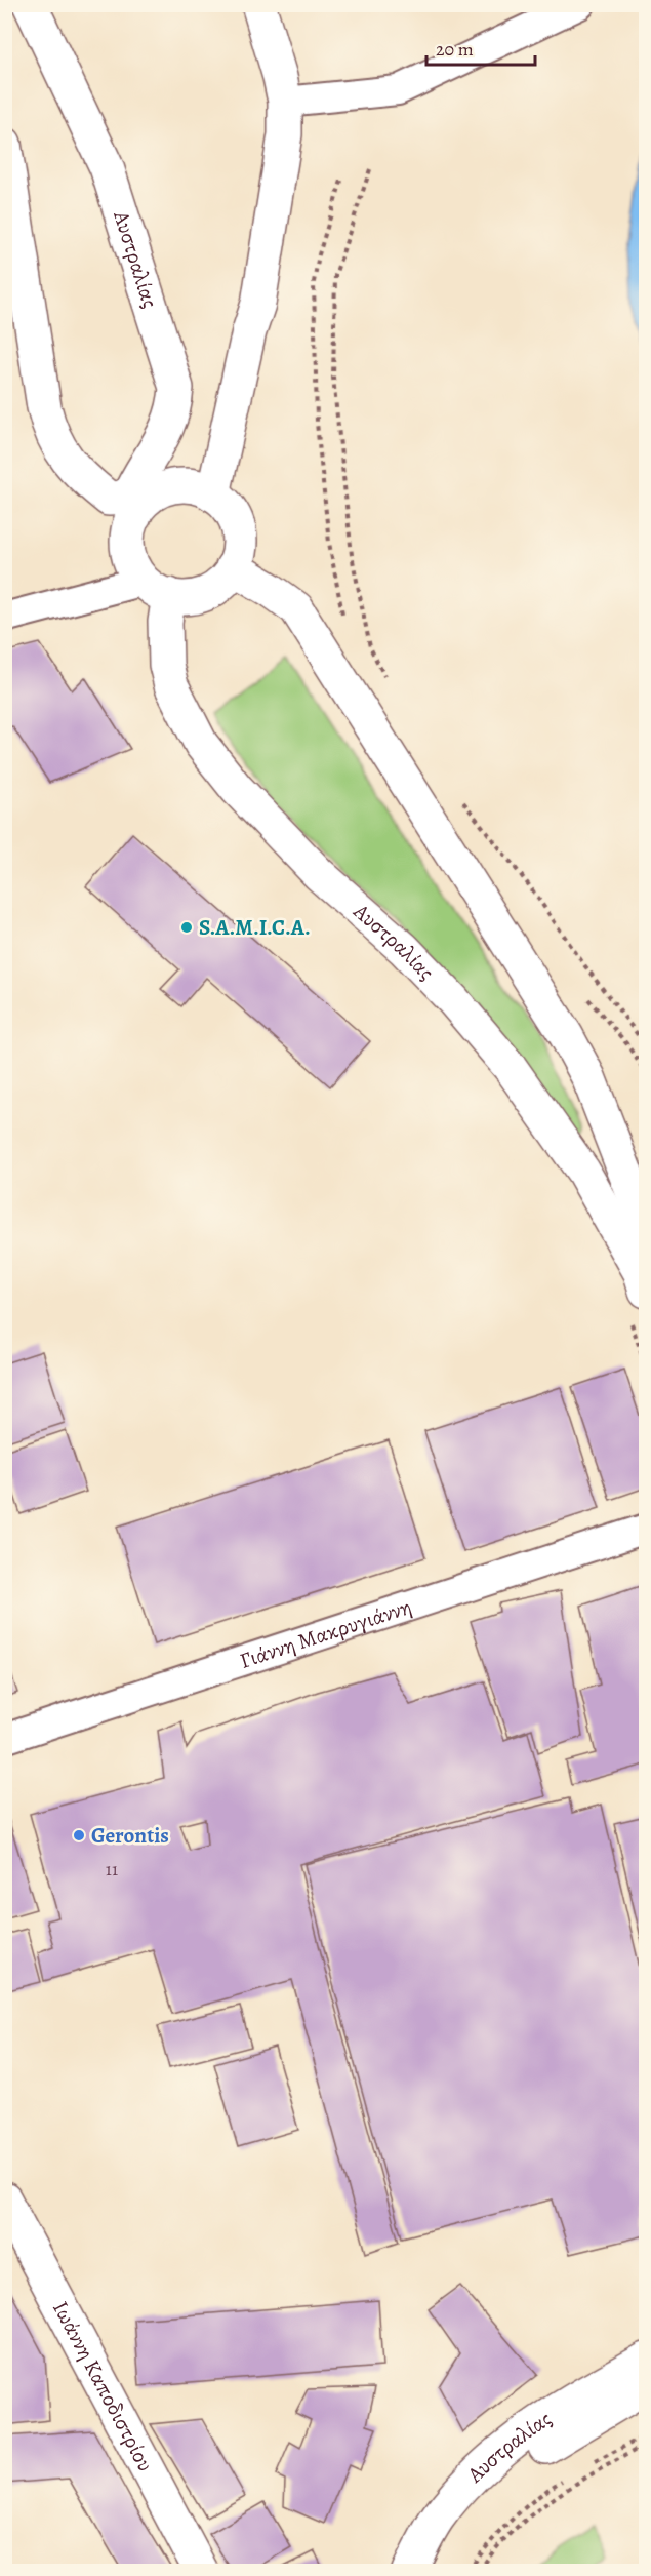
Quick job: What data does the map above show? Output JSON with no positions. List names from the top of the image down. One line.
{"streets":{"main road":["Αυστραλίας","Ιωάννη Καποδιστρίου"],"street":["Γιάννη Μακρυγιάννη"]},"places":["S.A.M.I.C.A.","Gerontis"],"house_numbers":["11"],"scale_bar":"20 m"}
